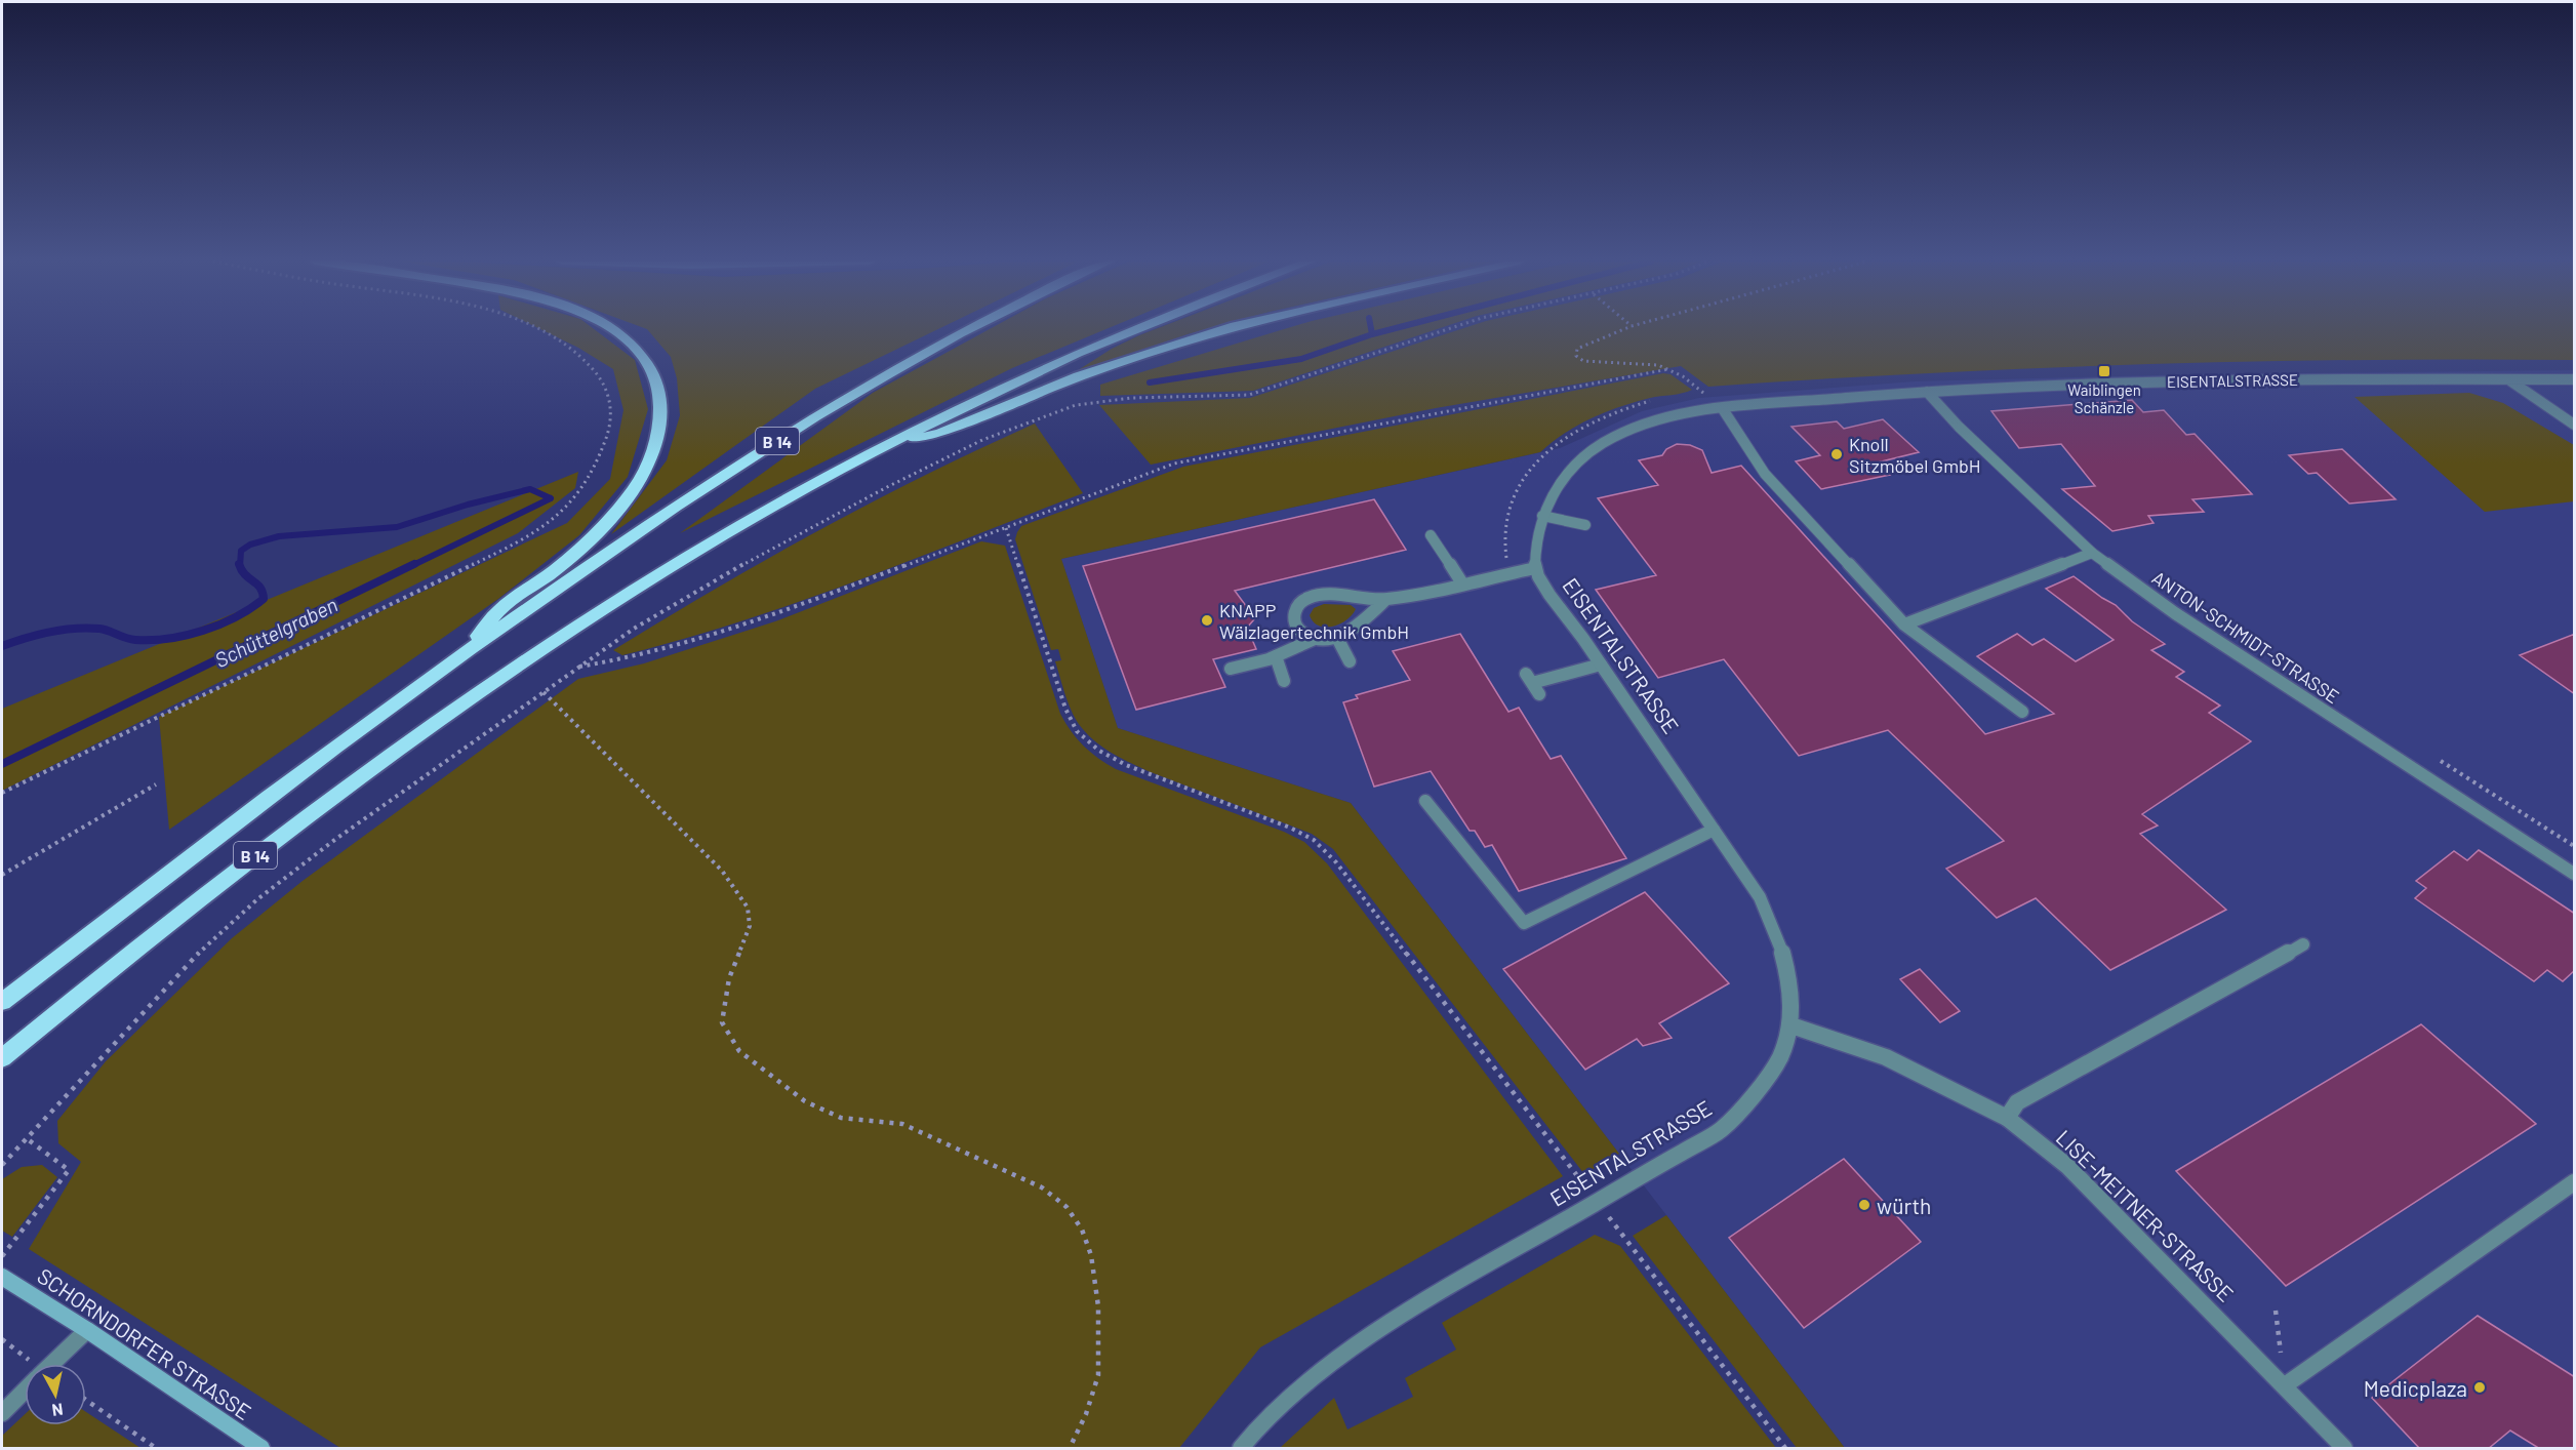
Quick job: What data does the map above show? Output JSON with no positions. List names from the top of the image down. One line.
{"streets":{"highway":["B 14"],"main road":["SCHORNDORFER STRASSE"],"street":["EISENTALSTRASSE","ANTON-SCHMIDT-STRASSE","LISE-MEITNER-STRASSE"]},"crossings":[["EISENTALSTRASSE","ANTON-SCHMIDT-STRASSE"],["EISENTALSTRASSE","LISE-MEITNER-STRASSE"]],"water":["Schüttelgraben"],"places":{"transit":["Waiblingen Schänzle"],"other":["Knoll Sitzmöbel GmbH","KNAPP Wälzlagertechnik GmbH","würth","Medicplaza"]},"north":"bottom"}
